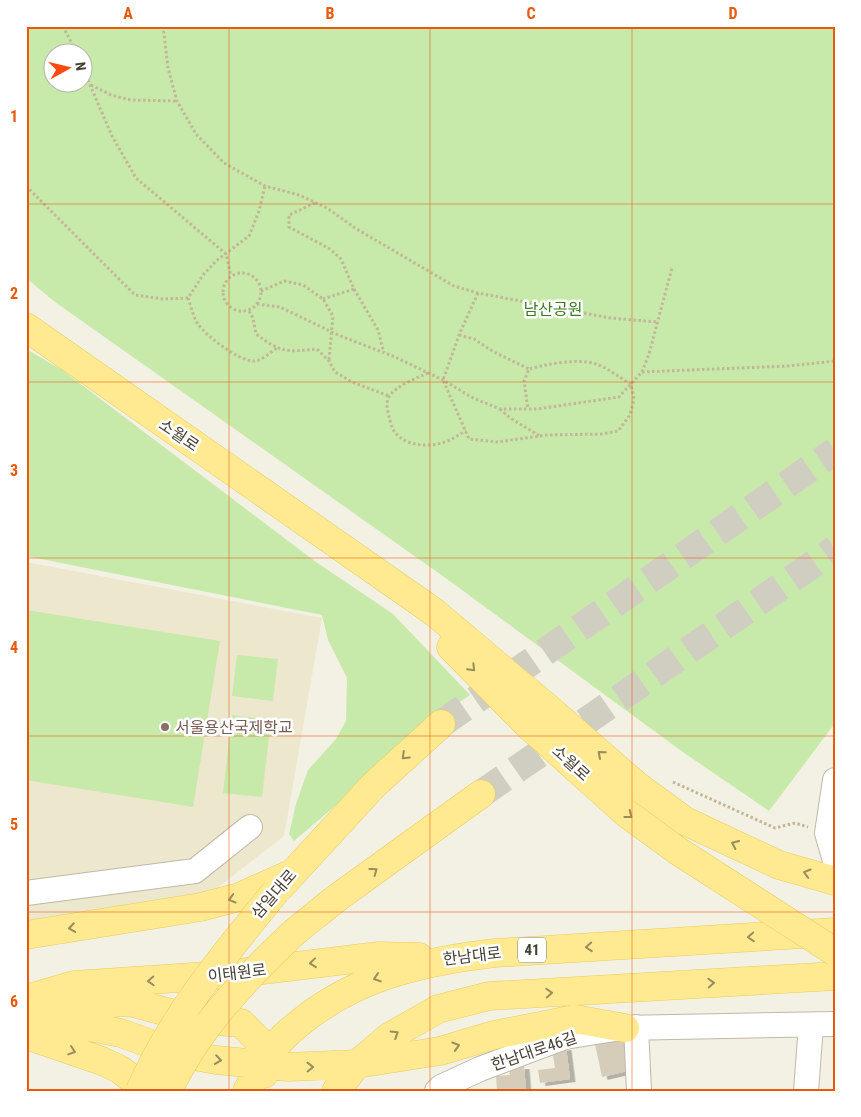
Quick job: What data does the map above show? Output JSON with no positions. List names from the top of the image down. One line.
{"streets":{"main road":["소월로","삼일대로","41","한남대로","이태원로"],"street":["한남대로46길"]},"crossings":[["한남대로","이태원로"]],"parks":["남산공원"],"places":["서울용산국제학교"],"north":"right","grid":{"columns":["A","B","C","D"],"rows":["1","2","3","4","5","6"]}}
